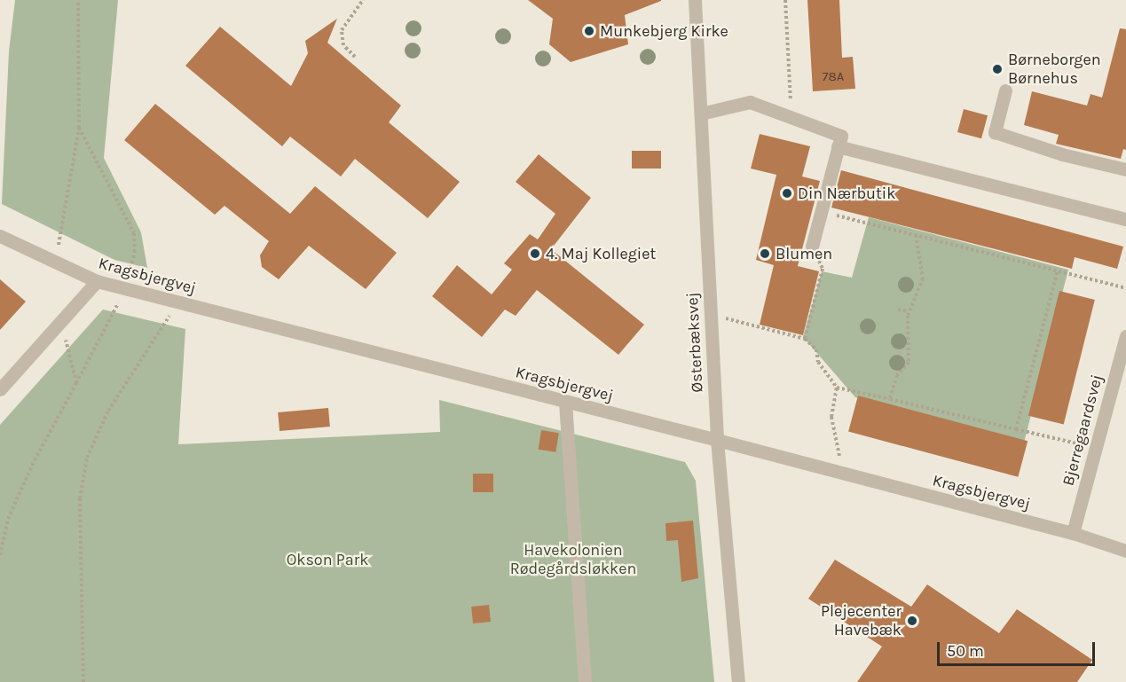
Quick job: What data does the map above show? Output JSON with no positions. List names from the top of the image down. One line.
{"streets":{"street":["Kragsbjergvej","Østerbæksvej","Bjerregaardsvej"]},"crossings":[["Kragsbjergvej","Østerbæksvej"],["Kragsbjergvej","Bjerregaardsvej"]],"parks":["Havekolonien Rødegårdsløkken","Okson Park"],"places":["Munkebjerg Kirke","Børneborgen Børnehus","Din Nærbutik","4. Maj Kollegiet","Blumen","Plejecenter Havebæk"],"house_numbers":["78A"],"scale_bar":"50 m"}
